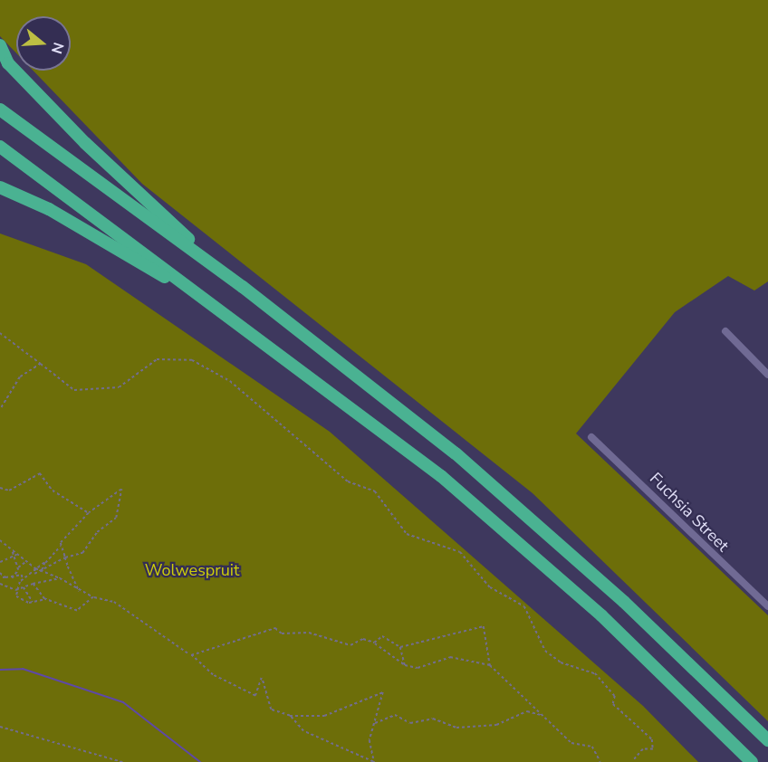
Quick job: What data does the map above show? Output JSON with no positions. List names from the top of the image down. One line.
{"streets":{"street":["Fuchsia Street"]},"parks":["Wolwespruit"],"north":"right"}
